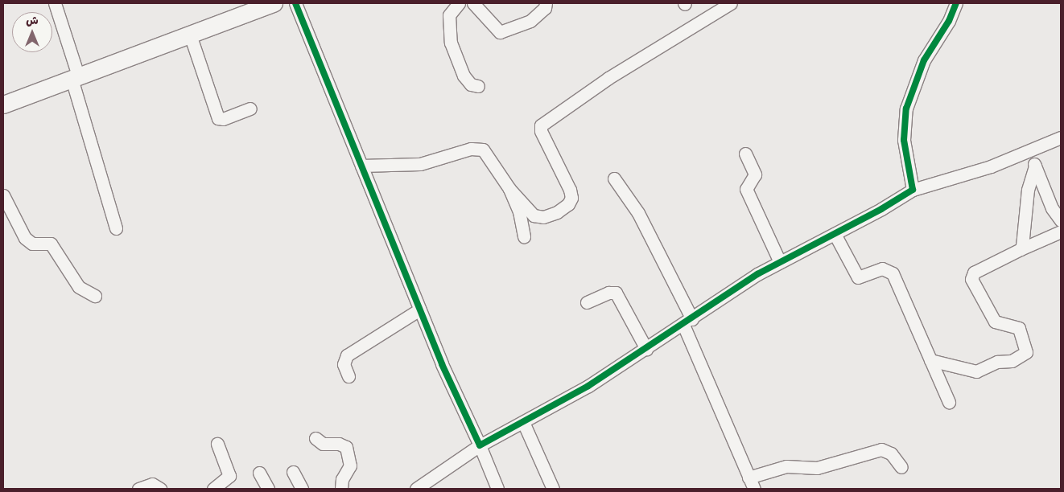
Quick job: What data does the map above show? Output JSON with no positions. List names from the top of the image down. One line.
{"north":"top"}
